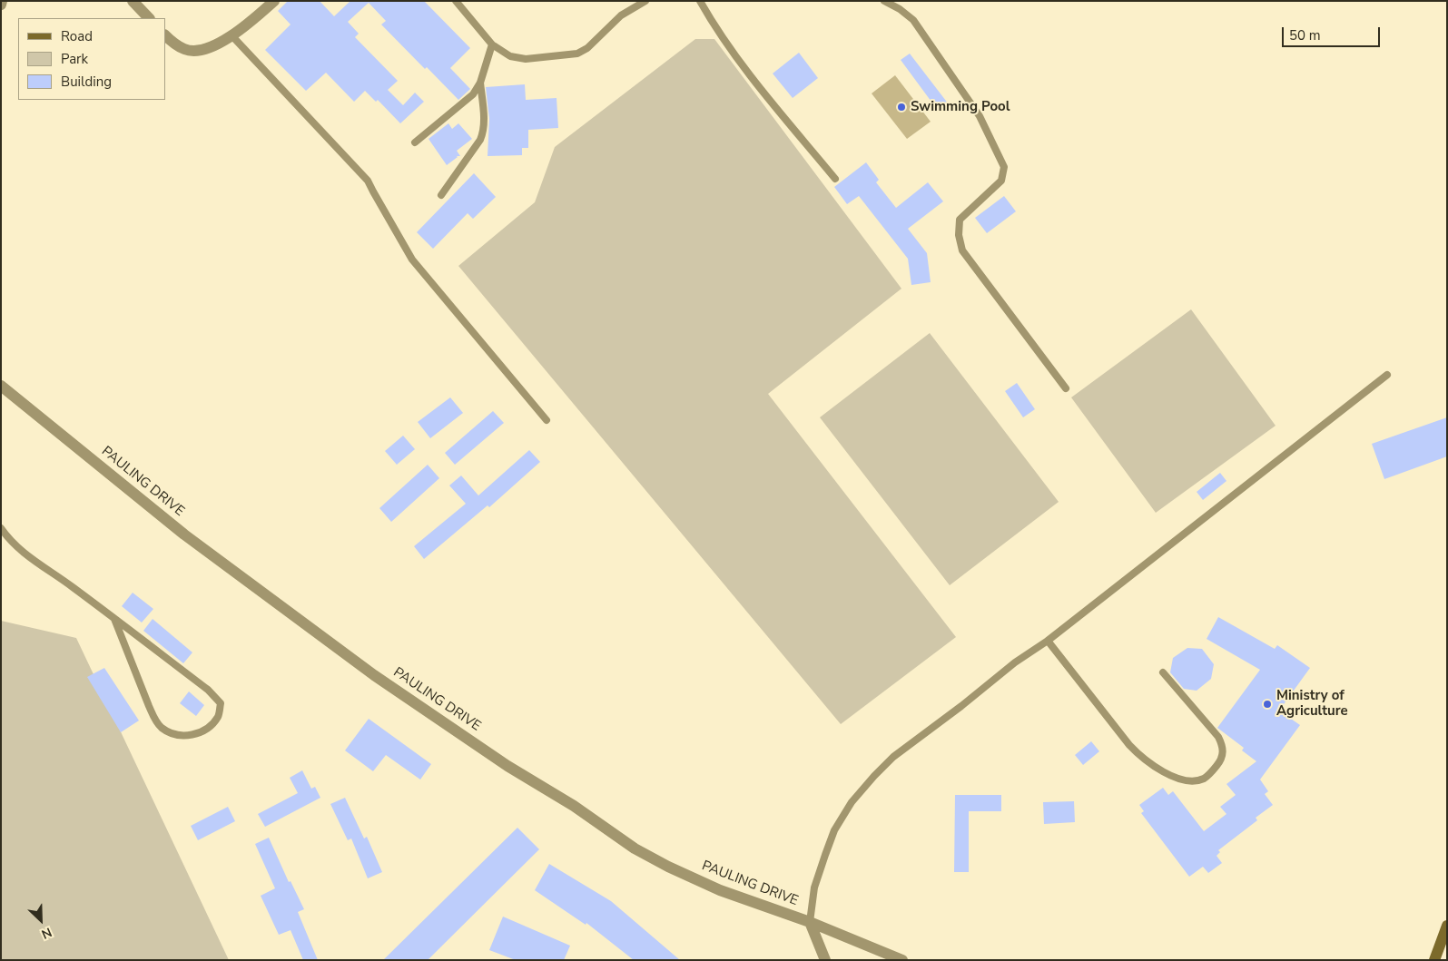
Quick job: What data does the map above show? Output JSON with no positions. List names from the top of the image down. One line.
{"streets":{"street":["PAULING DRIVE"]},"places":["Swimming Pool","Ministry of Agriculture"],"legend":["Road","Park","Building"],"scale_bar":"50 m","north":"bottom right"}
